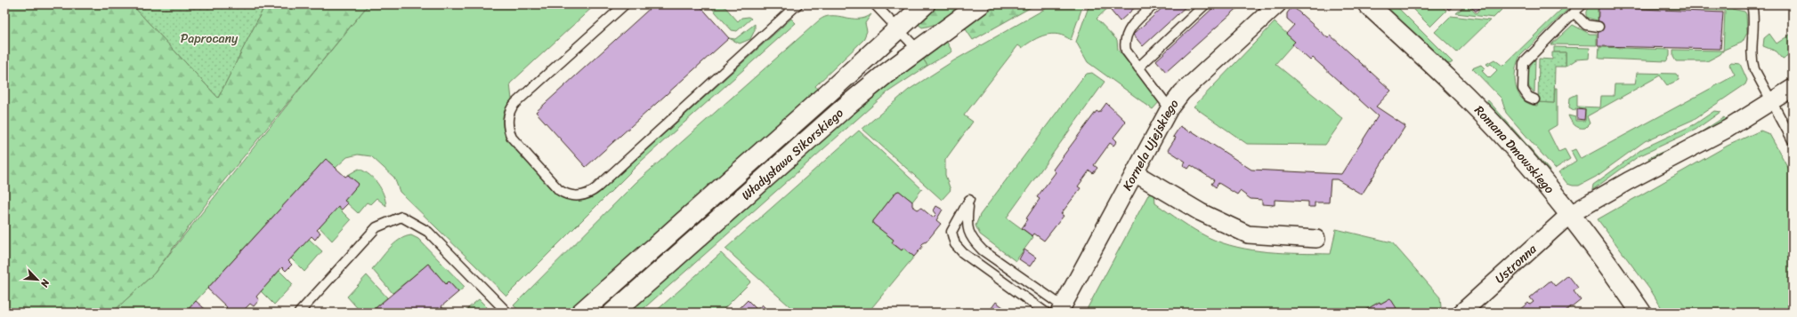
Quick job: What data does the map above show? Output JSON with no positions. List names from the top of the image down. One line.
{"streets":{"street":["Kornela Ujejskiego","Romana Dmowskiego","Władysława Sikorskiego","Ustronna"]},"crossings":[["Romana Dmowskiego","Ustronna"]],"parks":["Paprocany"],"north":"bottom right"}
